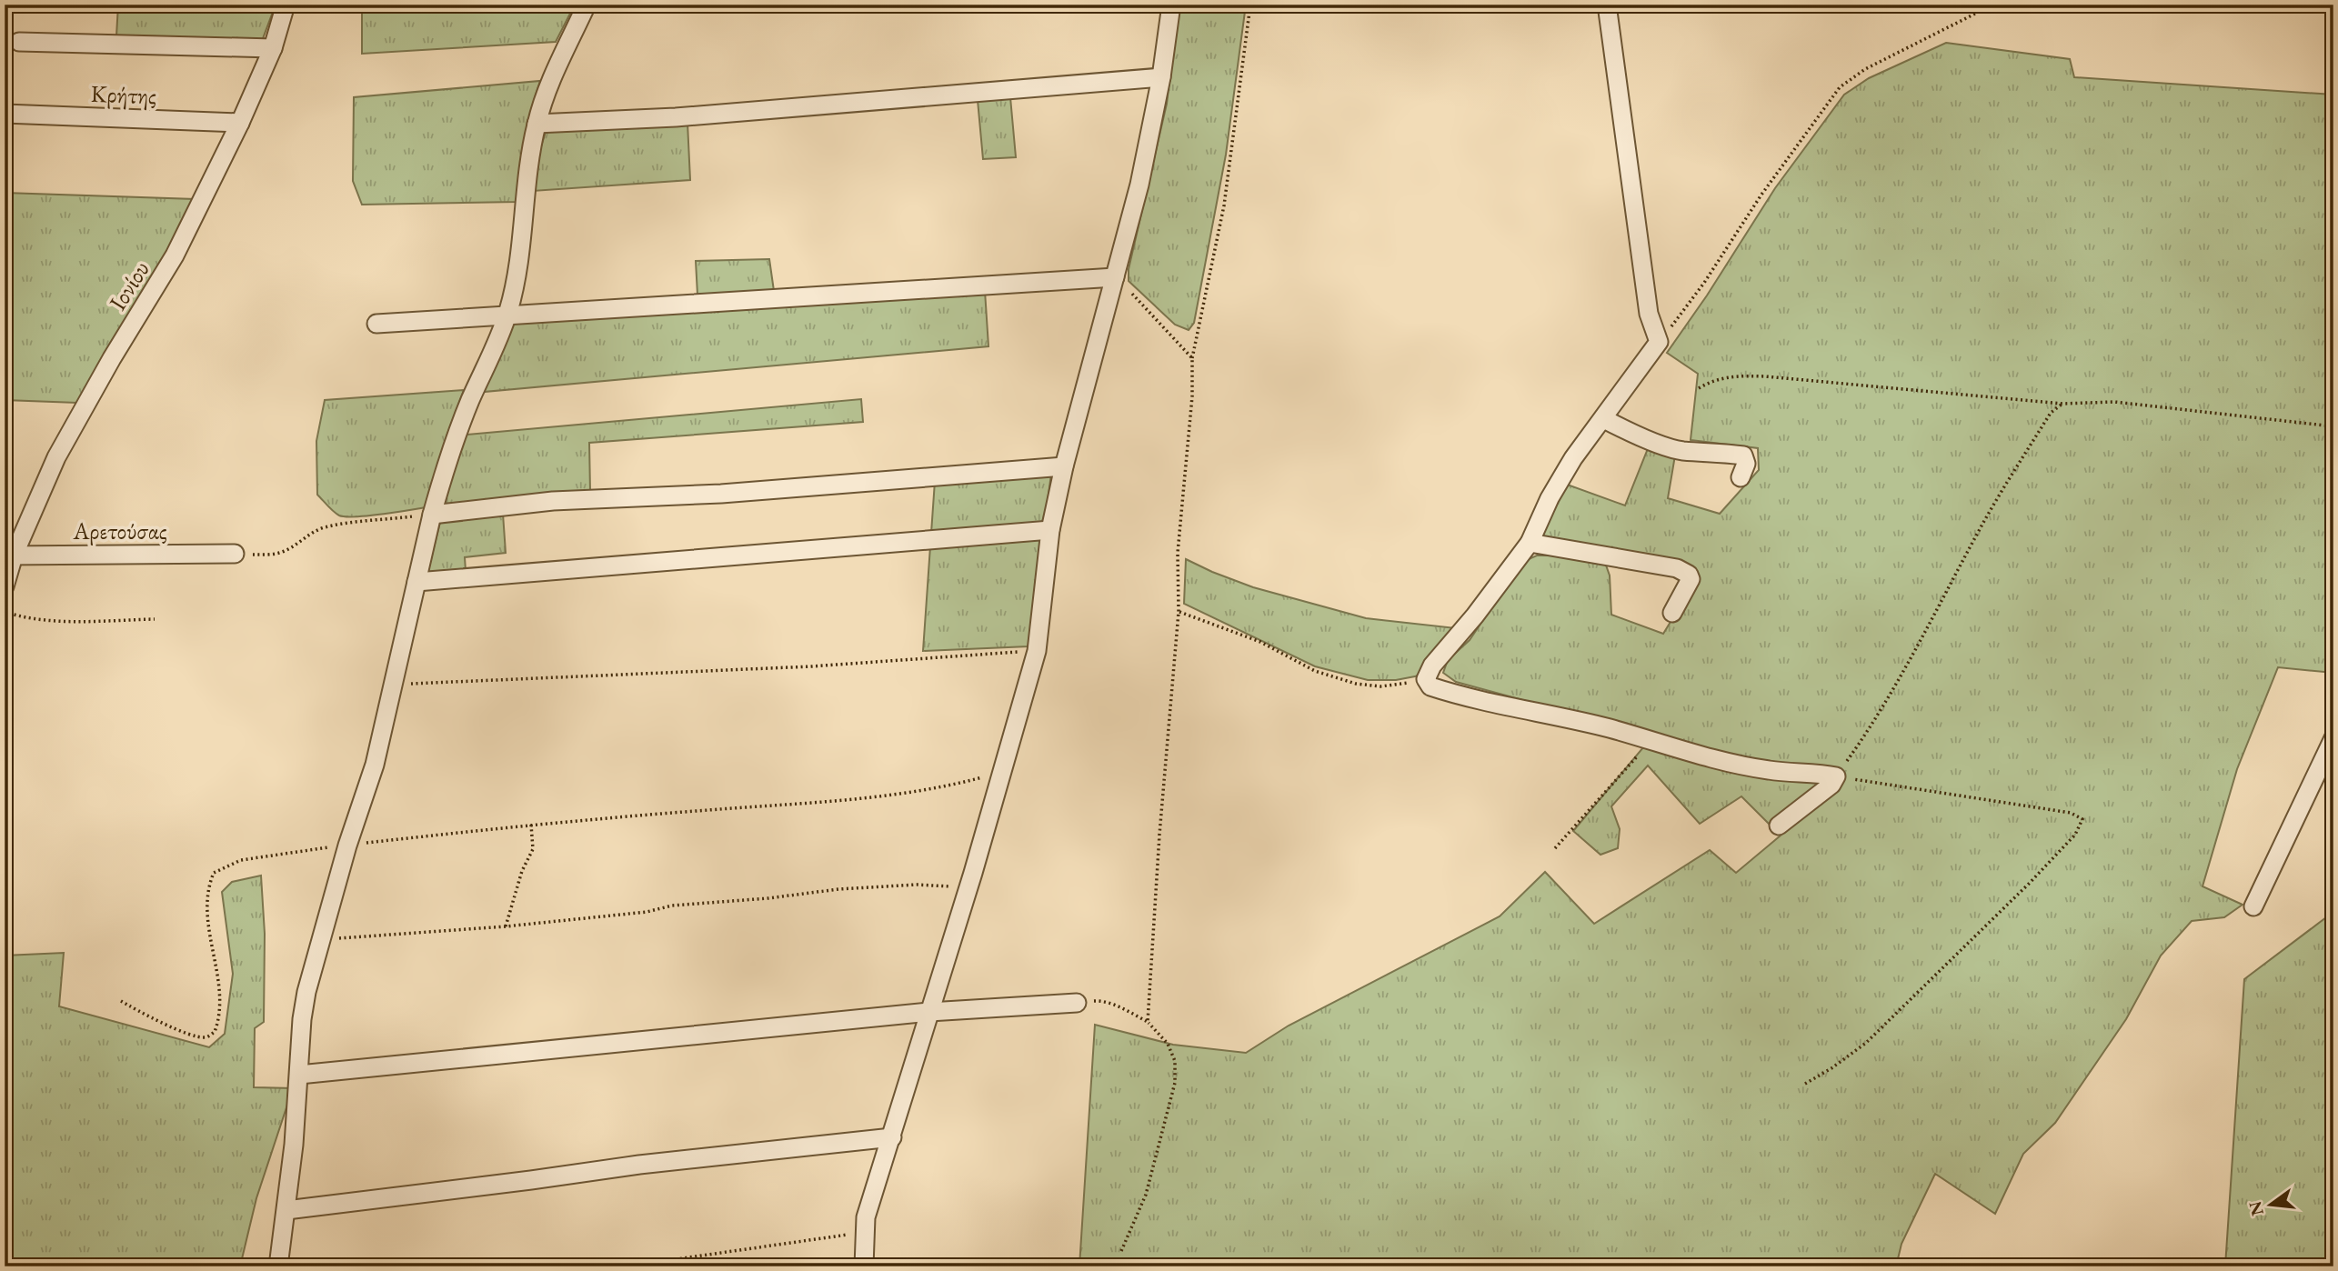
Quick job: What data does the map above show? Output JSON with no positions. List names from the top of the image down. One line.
{"streets":{"street":["Κρήτης","Ιονίου","Αρετούσας"]},"crossings":[["Κρήτης","Ιονίου"],["Ιονίου","Αρετούσας"]],"north":"left"}
